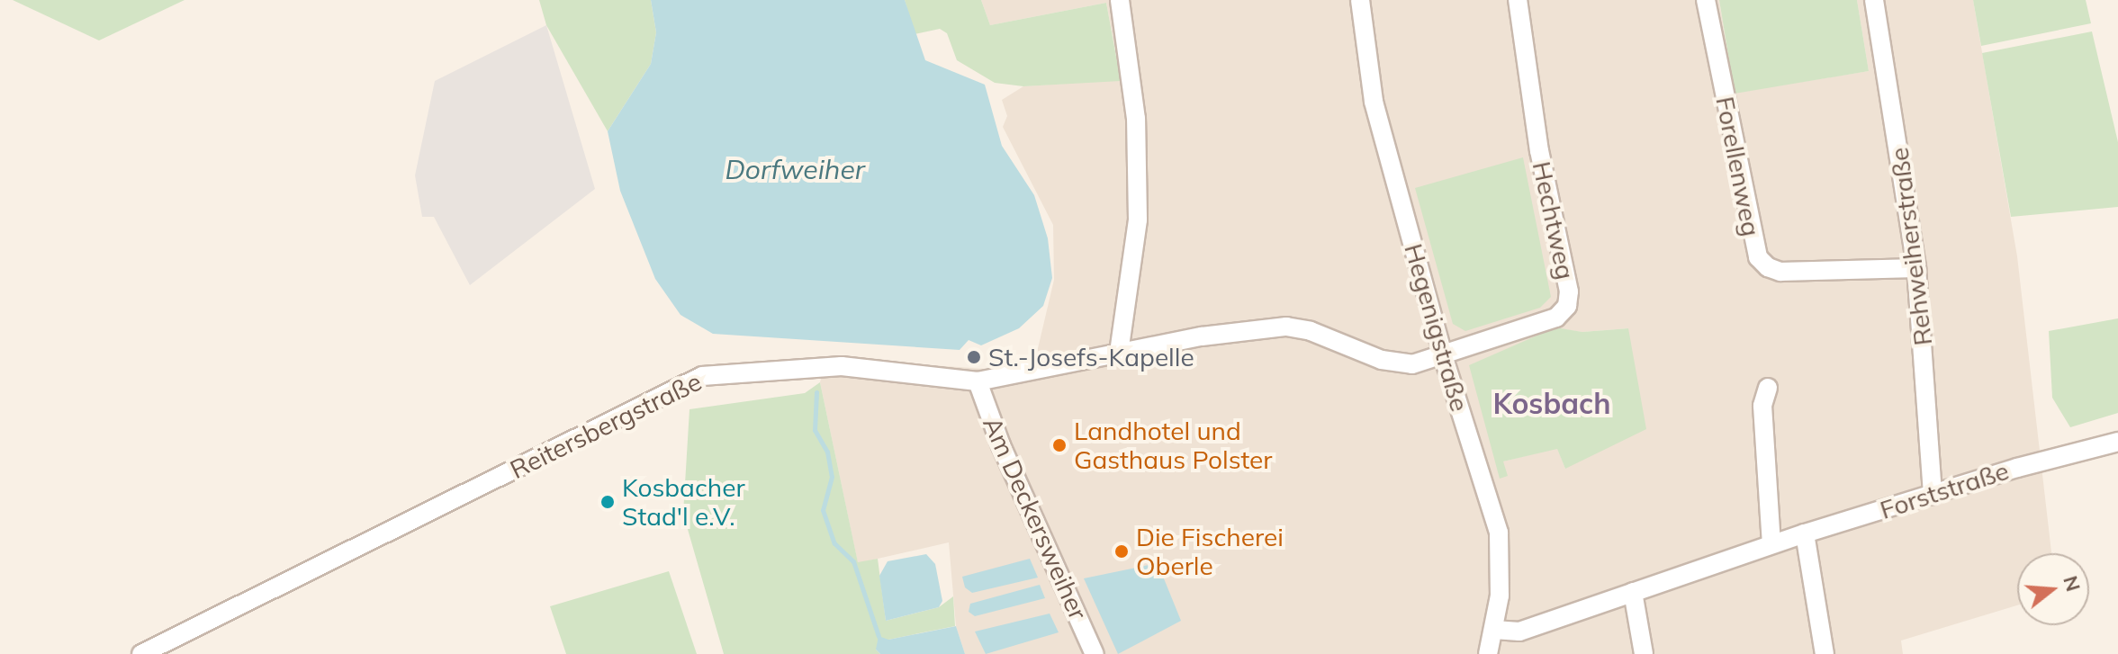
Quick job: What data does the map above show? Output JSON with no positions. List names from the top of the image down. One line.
{"streets":{"street":["Forellenweg","Hechtweg","Rehweiherstraße","Hegenigstraße","Reitersbergstraße","Forststraße","Am Deckersweiher"]},"crossings":[["Forellenweg","Rehweiherstraße"],["Hechtweg","Hegenigstraße"],["Hechtweg","Reitersbergstraße"],["Rehweiherstraße","Forststraße"],["Hegenigstraße","Reitersbergstraße"],["Hegenigstraße","Forststraße"],["Reitersbergstraße","Am Deckersweiher"]],"districts":["Kosbach"],"water":["Dorfweiher"],"places":["St.-Josefs-Kapelle","Landhotel und Gasthaus Polster","Kosbacher Stad'l e.V.","Die Fischerei Oberle"],"north":"right"}
